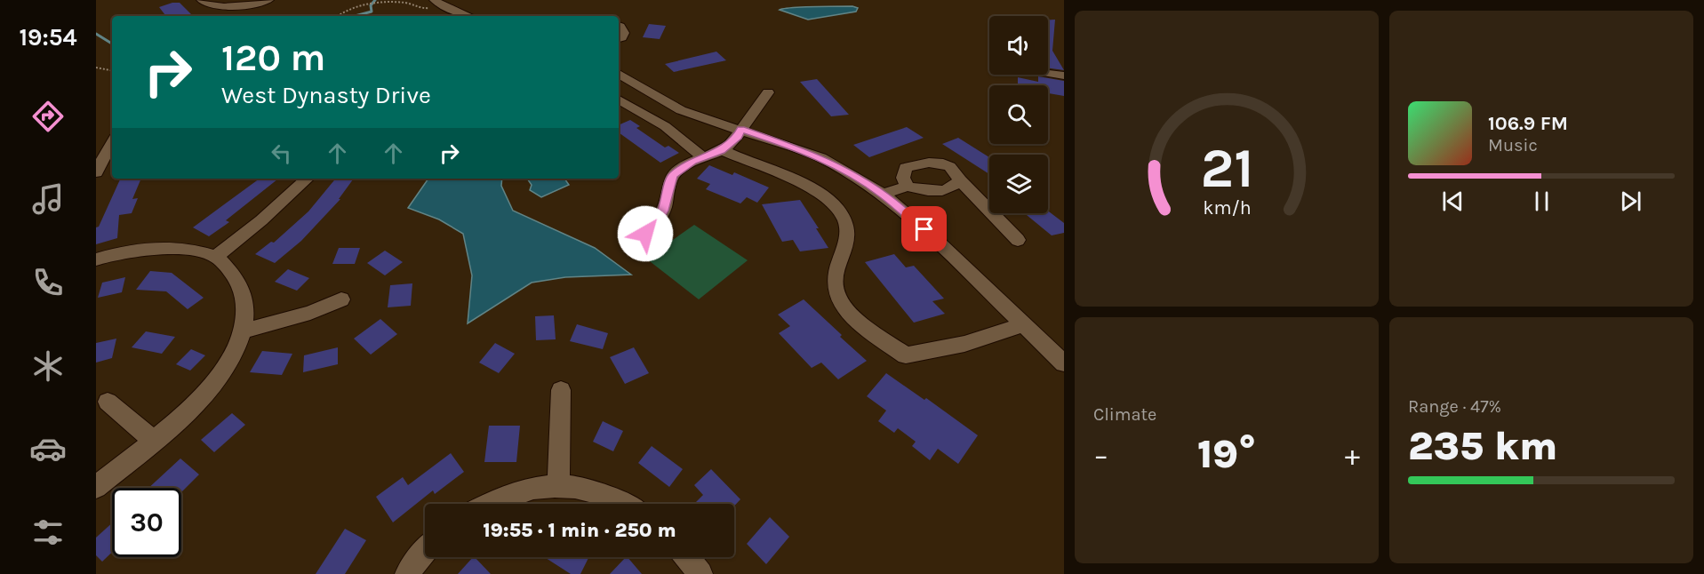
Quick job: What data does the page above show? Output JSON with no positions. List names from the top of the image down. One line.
{"page":{"tabs":"19:54","turn":["120 m","West Dynasty Drive"],"song":["106.9 FM","Music"],"tile":["Climate",["Range · 47%","235 km"]],"heat":["−","19°","+"],"limit":"30","trip":"19:55 · 1 min · 250 m","gauge":["21","km/h"]}}
